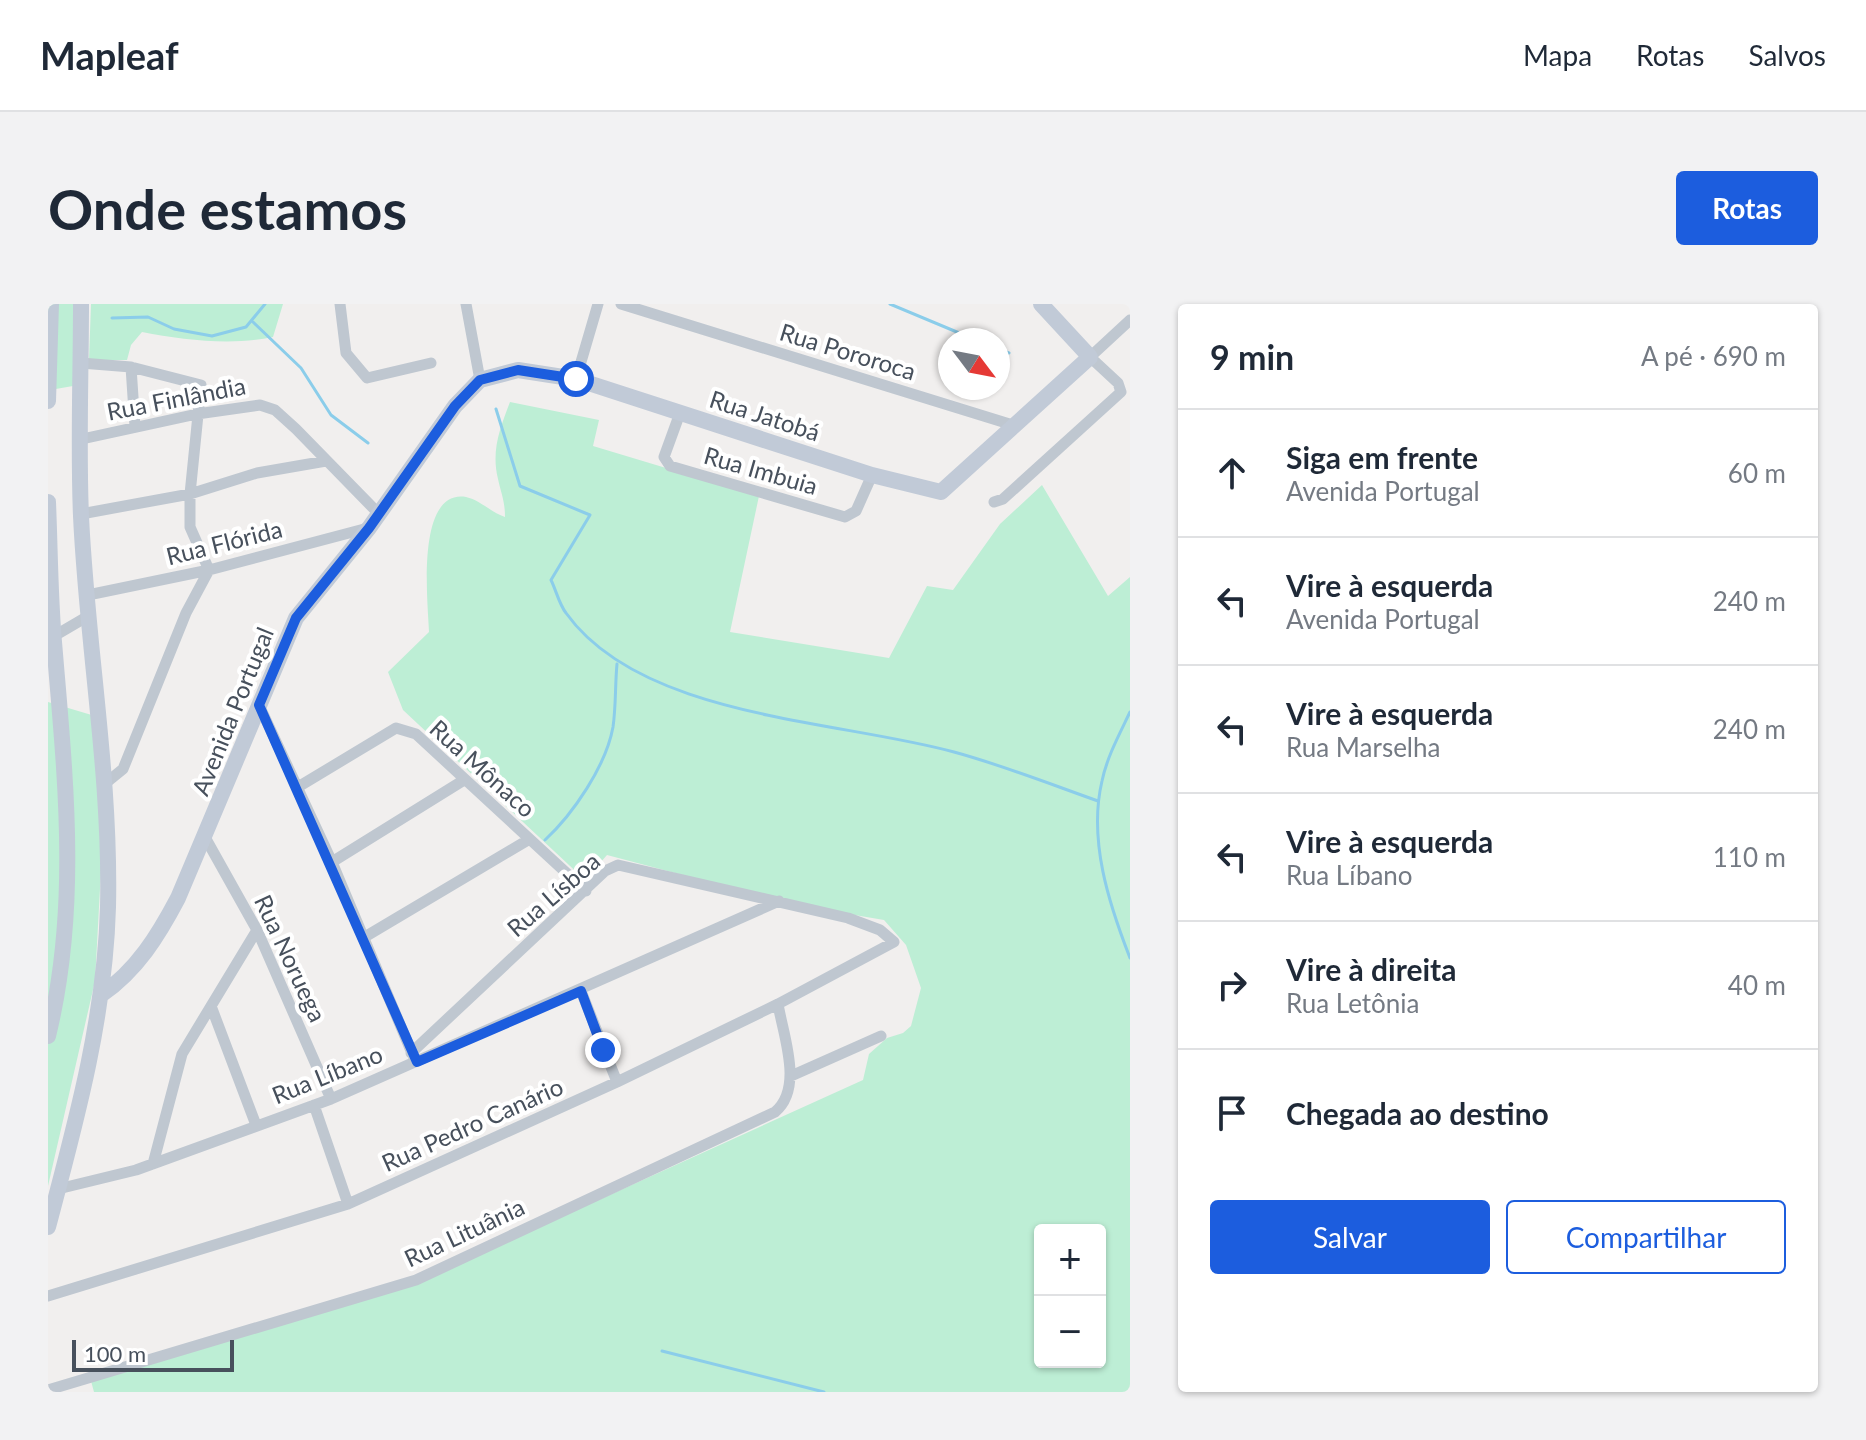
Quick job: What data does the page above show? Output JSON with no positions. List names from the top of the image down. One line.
{"streets":{"street":["Rua Pororoca","Rua Finlândia","Rua Jatobá","Rua Imbuia","Rua Flórida","Avenida Portugal","Rua Mônaco","Rua Lísboa","Rua Noruega","Rua Líbano","Rua Pedro Canário","Rua Lituânia"]},"crossings":[["Rua Pororoca","Rua Jatobá"],["Rua Finlândia","Rua Flórida"],["Rua Finlândia","Avenida Portugal"],["Rua Jatobá","Rua Imbuia"],["Rua Flórida","Avenida Portugal"],["Avenida Portugal","Rua Noruega"],["Rua Mônaco","Rua Lísboa"],["Rua Lísboa","Rua Líbano"],["Rua Lísboa","Rua Pedro Canário"],["Rua Noruega","Rua Líbano"]],"scale_bar":"100 m","north":"bottom right","page":{"header":"Mapleaf","nav":["Mapa","Rotas","Salvos"],"buttons":["Rotas",["Salvar","Compartilhar"]],"title":"Onde estamos","heading":["9 min","A pé · 690 m"],"list":[["Siga em frente","Avenida Portugal","60 m"],["Vire à esquerda","Avenida Portugal","240 m"],["Vire à esquerda","Rua Marselha","240 m"],["Vire à esquerda","Rua Líbano","110 m"],["Vire à direita","Rua Letônia","40 m"],"Chegada ao destino"],"map_buttons":["+","−"],"scale":"100 m"}}
